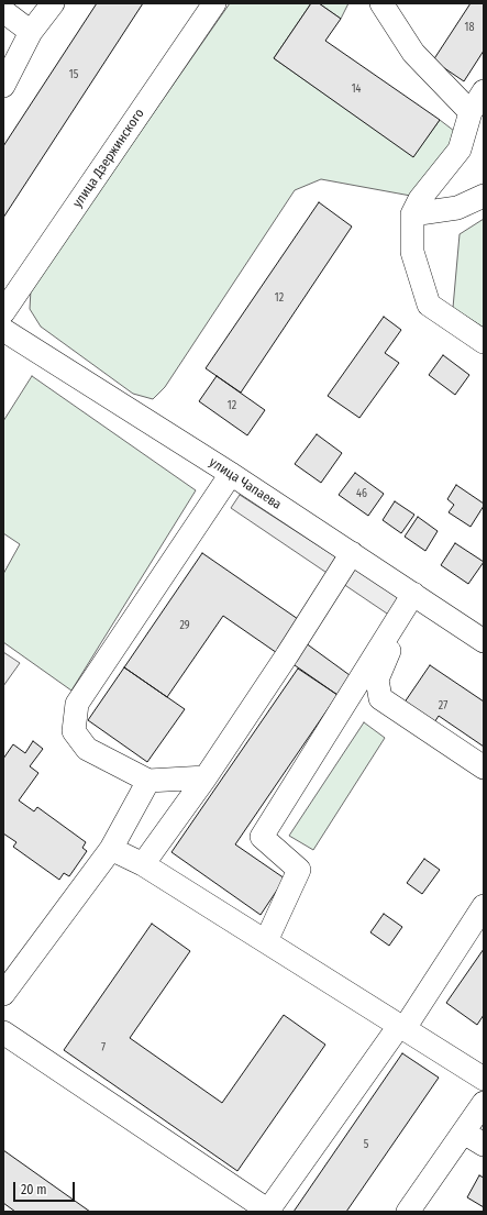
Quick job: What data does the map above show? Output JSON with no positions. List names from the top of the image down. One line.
{"streets":{"street":["улица Дзержинского","улица Чапаева"]},"house_numbers":["18","15","14","12","12","46","29","27","7","5"],"scale_bar":"20 m"}
